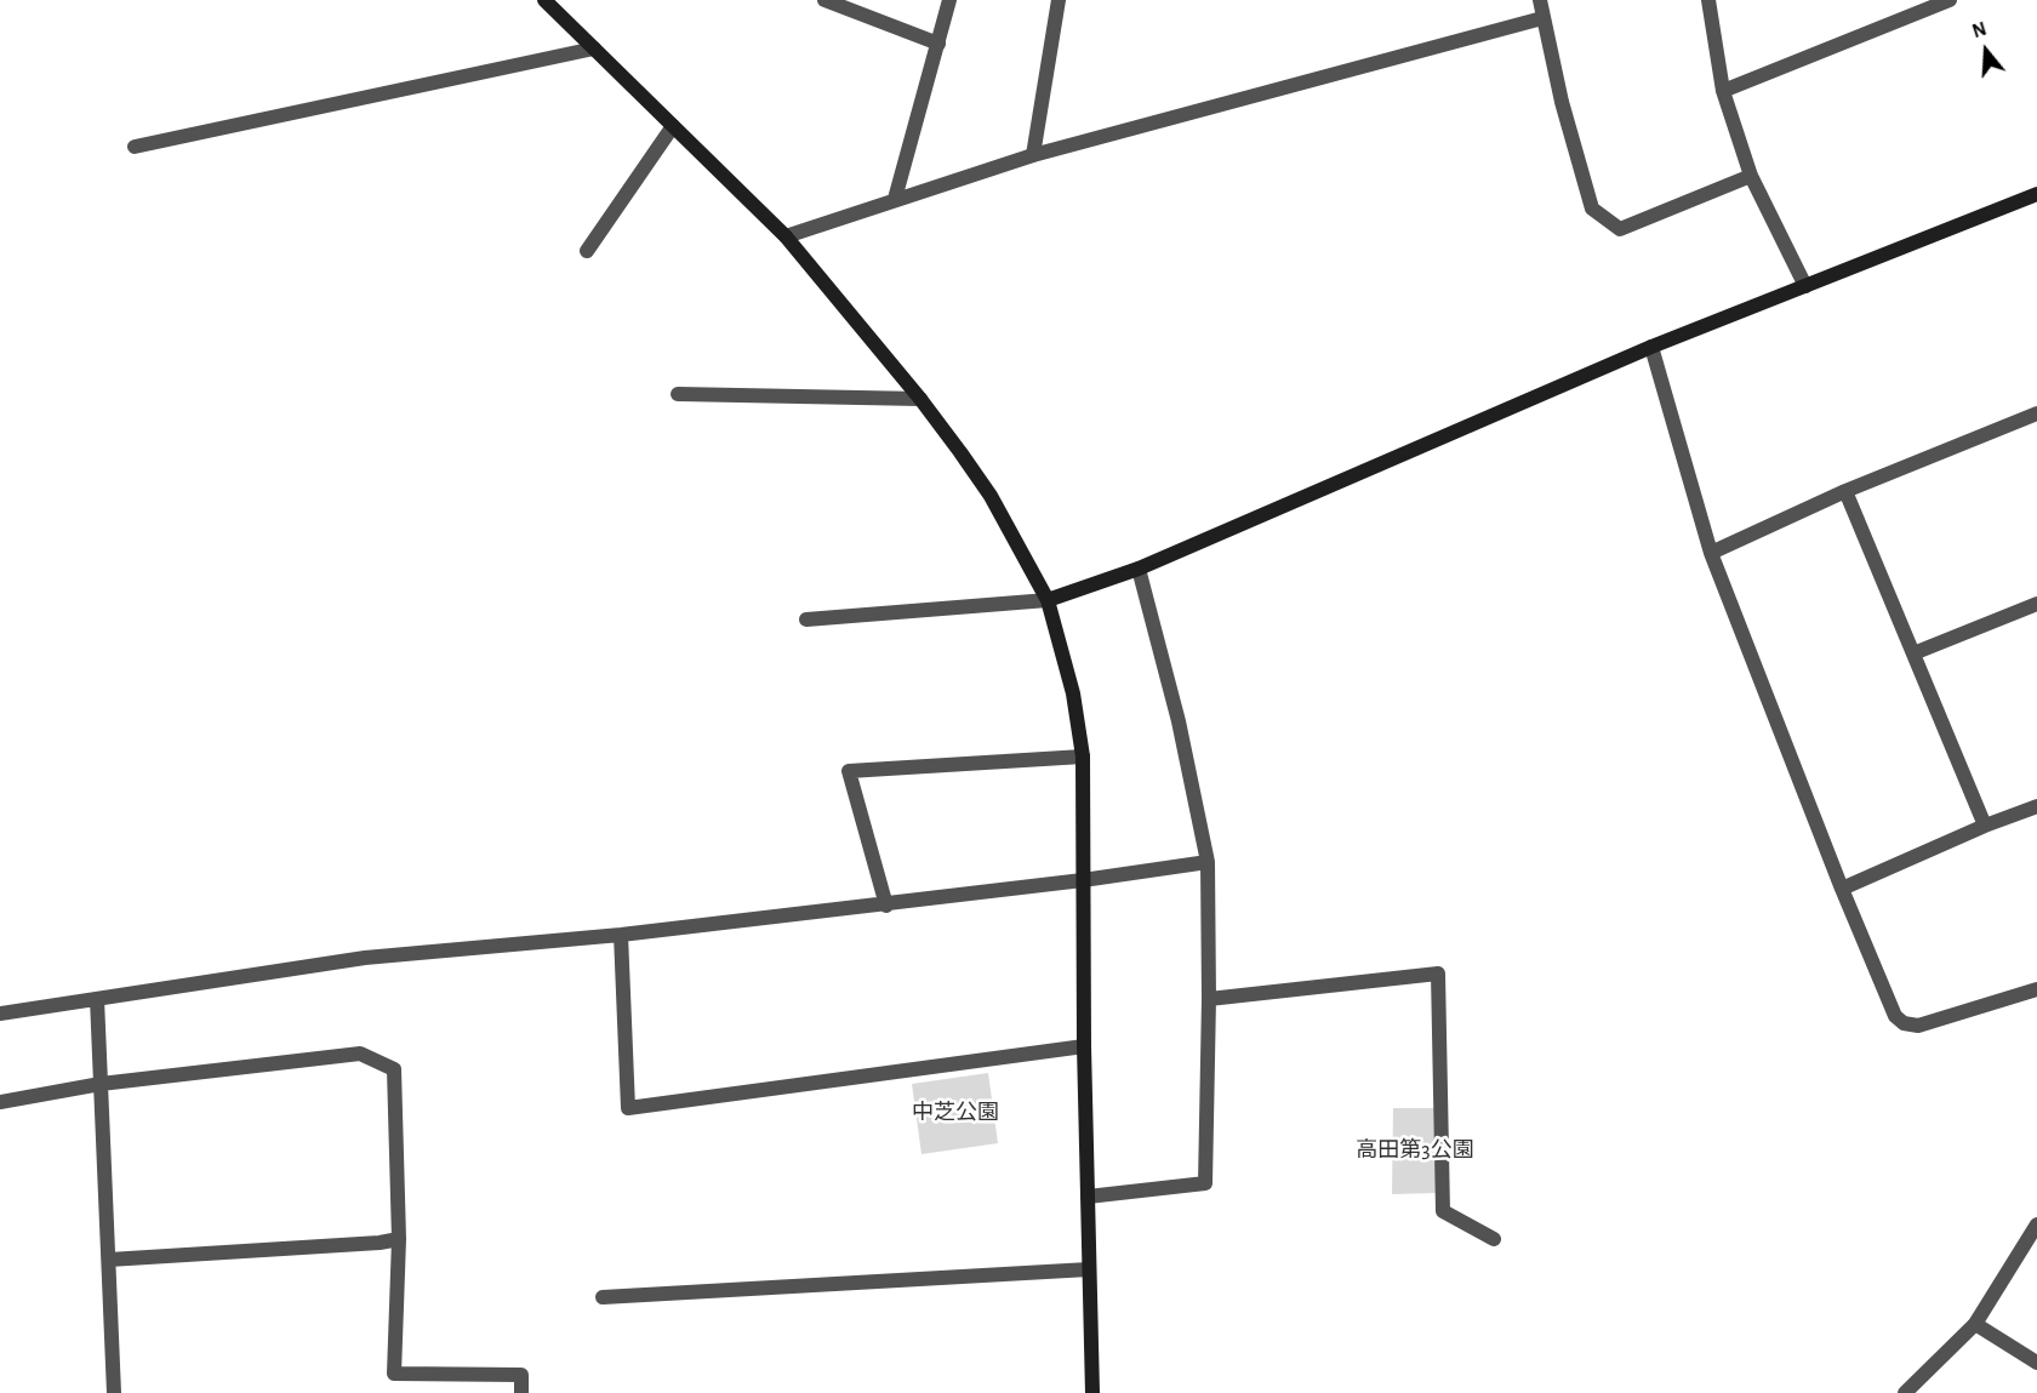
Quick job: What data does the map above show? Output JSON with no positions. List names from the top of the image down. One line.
{"parks":["中芝公園","高田第3公園"],"north":"top"}
